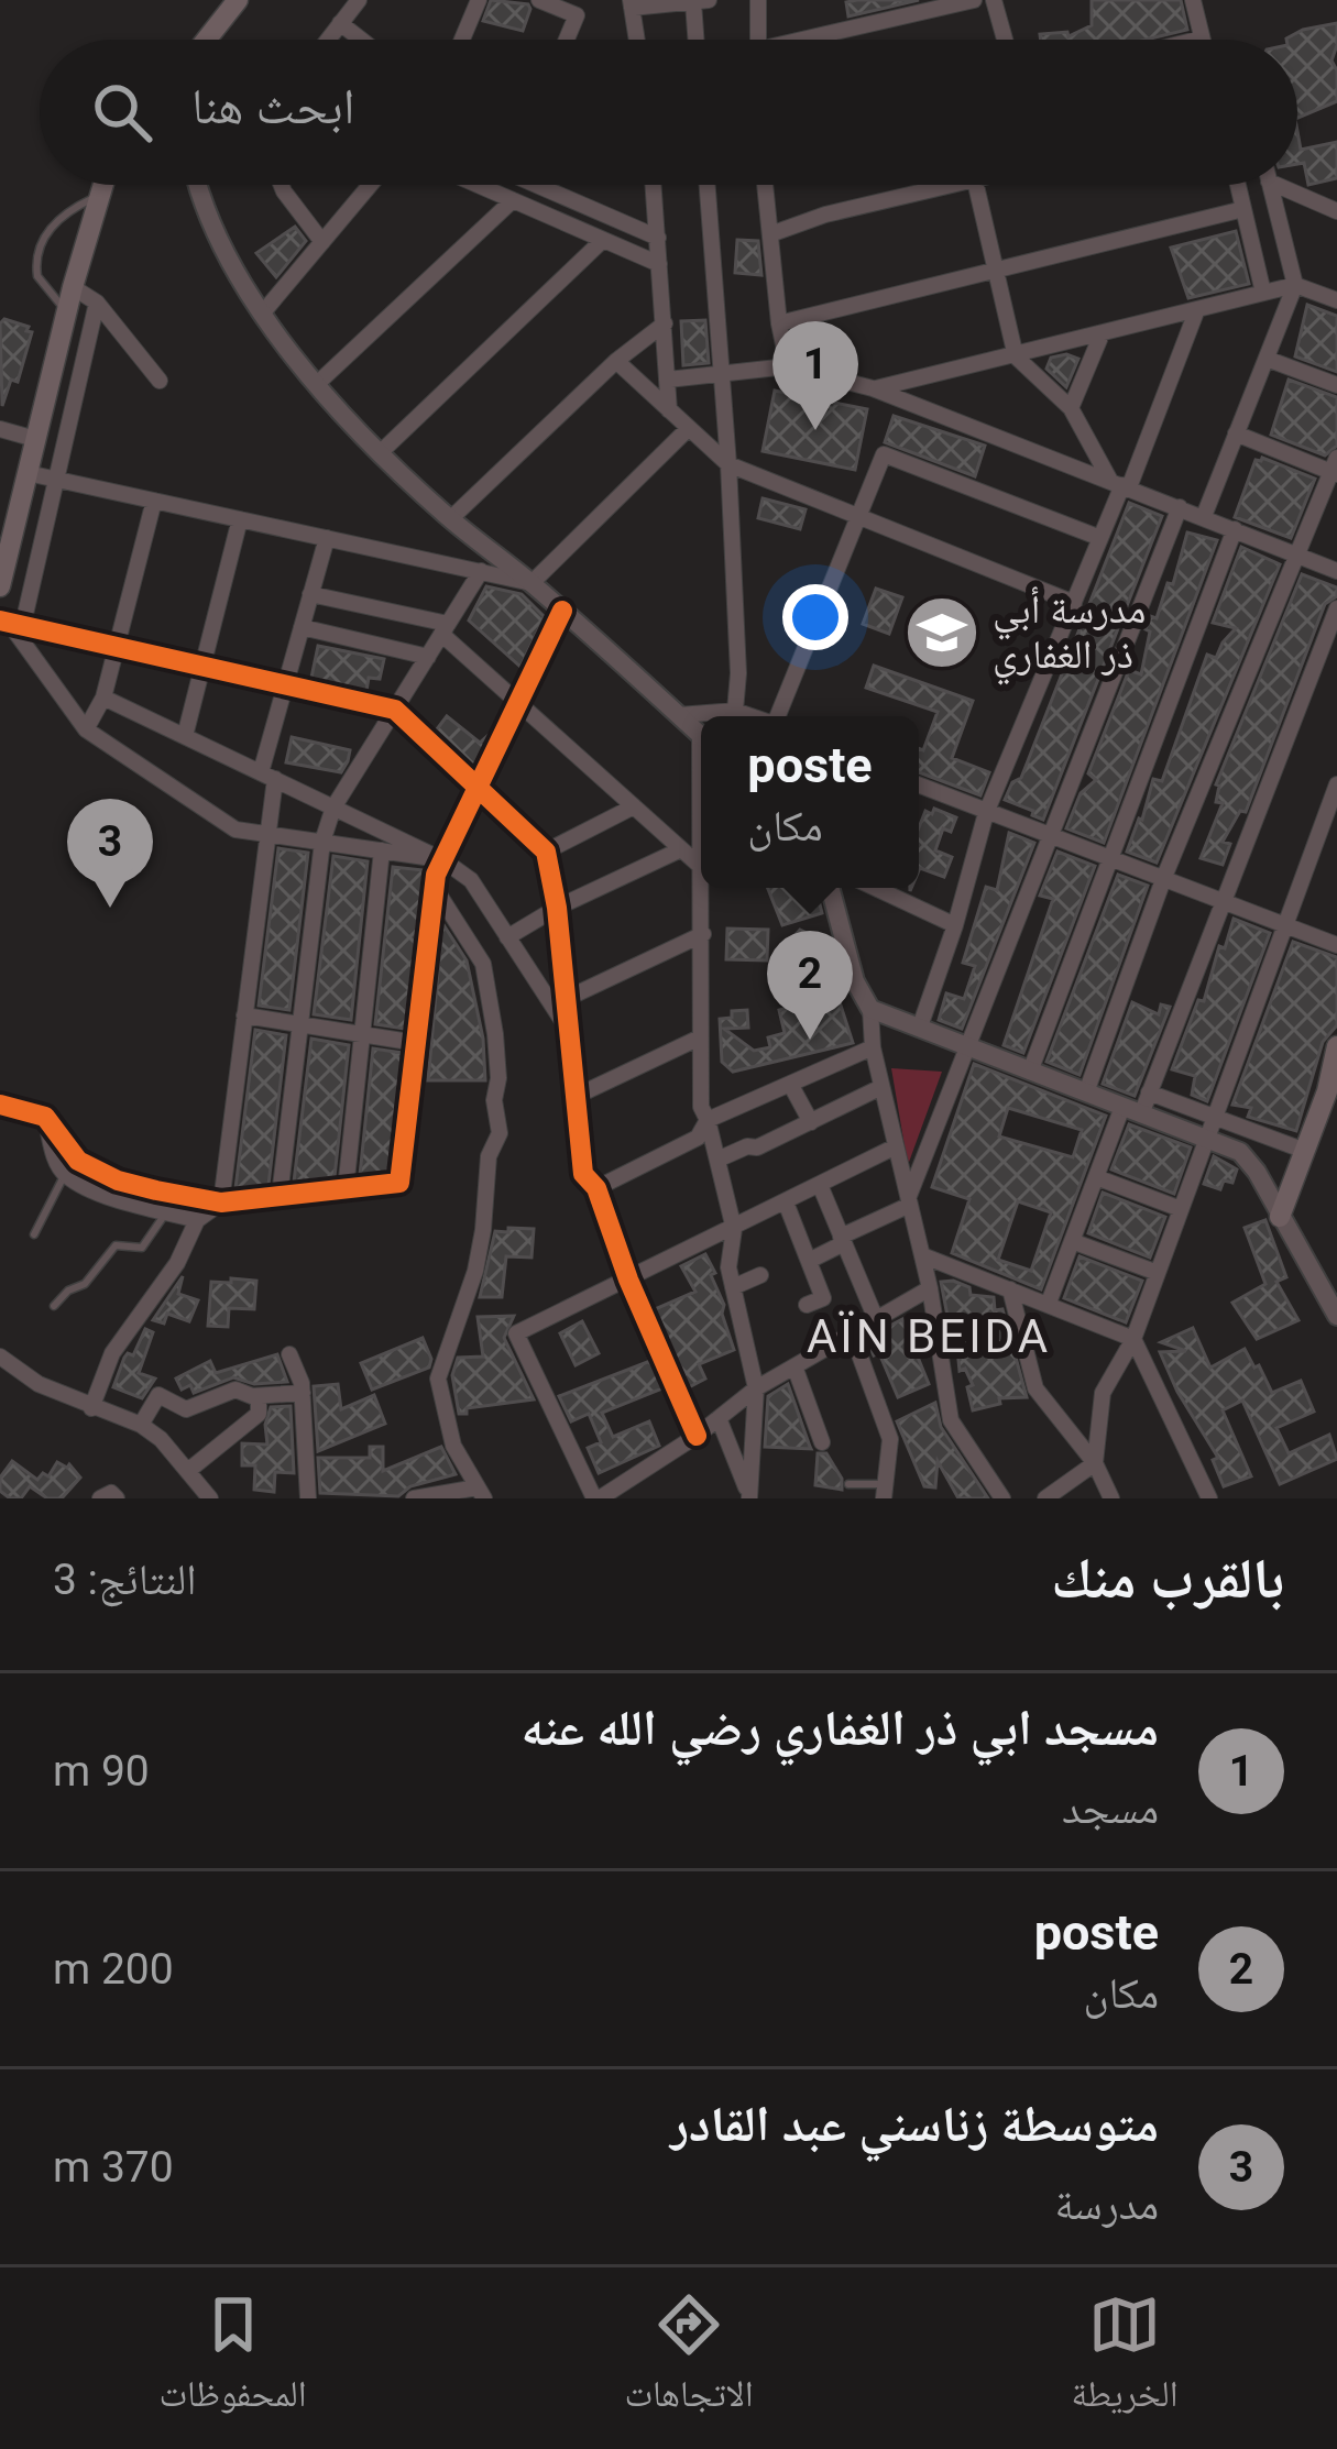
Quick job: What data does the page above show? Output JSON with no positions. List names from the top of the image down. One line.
{"districts":["AÏN BEIDA"],"places":{"school or university":["مدرسة أبي ذر الغفاري"]},"page":{"search":"ابحث هنا","pins":["1","3","2"],"popup":["poste","مكان"],"heading":["بالقرب منك","النتائج: 3"],"list":[{"mark":"1","name":"مسجد ابي ذر الغفاري رضي الله عنه","note":"مسجد","value":"90 m"},{"mark":"2","name":"poste","note":"مكان","value":"200 m"},{"mark":"3","name":"متوسطة زناسني عبد القادر","note":"مدرسة","value":"370 m"}],"nav":["الخريطة","الاتجاهات","المحفوظات"]}}
